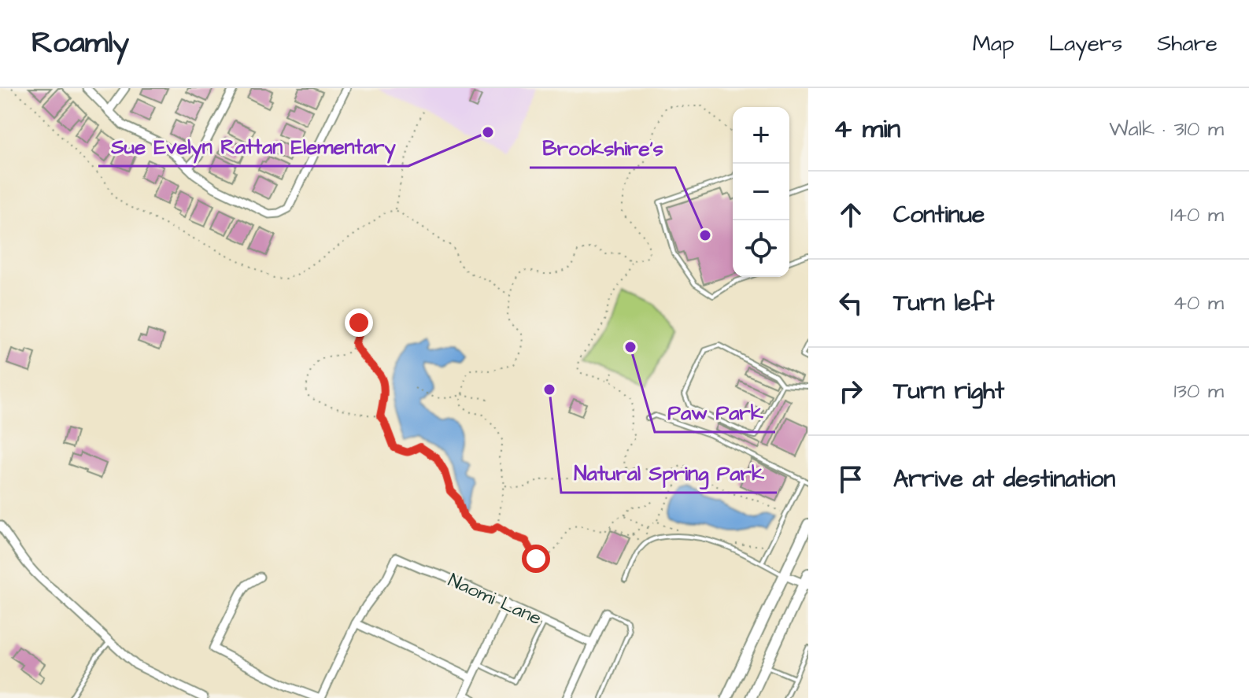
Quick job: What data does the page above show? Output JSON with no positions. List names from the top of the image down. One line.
{"streets":{"street":["Naomi Lane"]},"places":["Sue Evelyn Rattan Elementary","Brookshire's","Paw Park","Natural Spring Park"],"page":{"header":"Roamly","nav":["Map","Layers","Share"],"heading":["4 min","Walk · 310 m"],"map_buttons":["+","−"],"list":[["Continue","140 m"],["Turn left","40 m"],["Turn right","130 m"],"Arrive at destination"]}}
